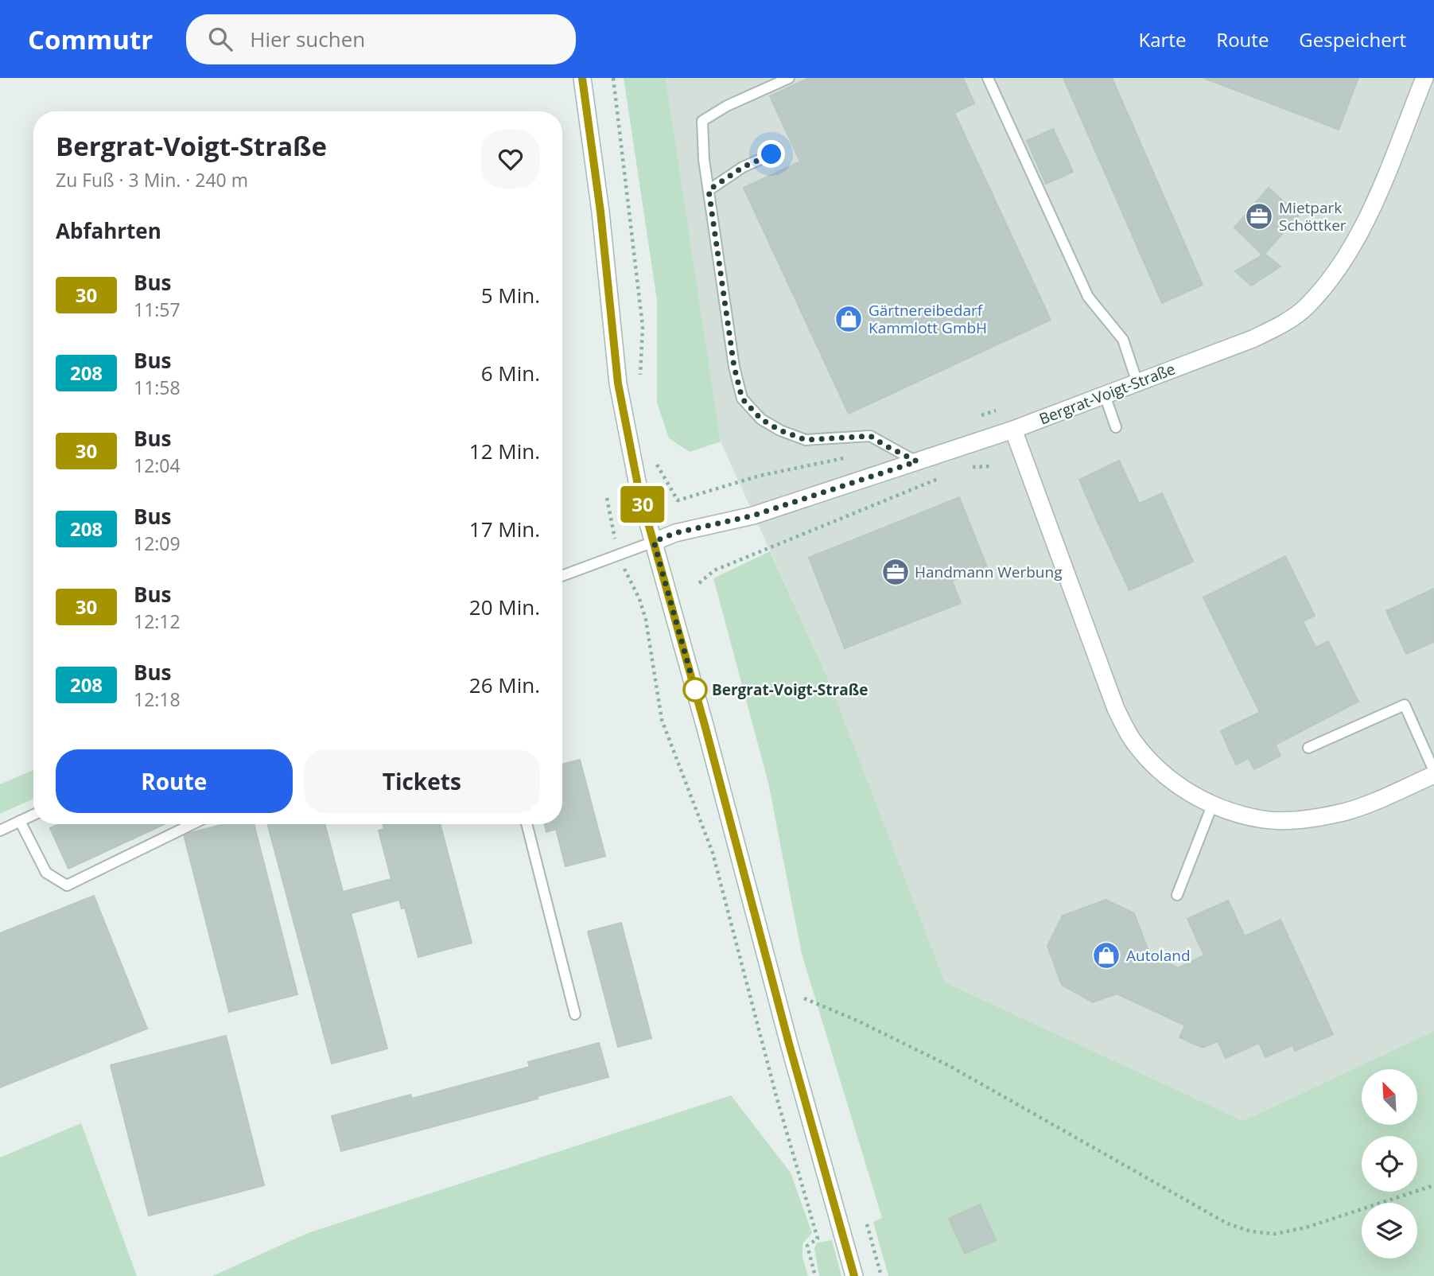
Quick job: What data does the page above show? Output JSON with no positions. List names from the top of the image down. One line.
{"streets":{"street":["Bergrat-Voigt-Straße"]},"places":{"office":["Mietpark Schöttker","Handmann Werbung"],"shop":["Gärtnereibedarf Kammlott GmbH","Autoland"],"other":["Bergrat-Voigt-Straße"]},"lines":["bus line 30"],"north":"top left","page":{"header":"Commutr","search":"Hier suchen","nav":["Karte","Route","Gespeichert"],"on_map":"30","heading":[["Bergrat-Voigt-Straße","Zu Fuß · 3 Min. · 240 m"],"Abfahrten"],"list":[{"mark":"30","name":"Bus","note":"11:57","value":"5 Min."},{"mark":"208","name":"Bus","note":"11:58","value":"6 Min."},{"mark":"30","name":"Bus","note":"12:04","value":"12 Min."},{"mark":"208","name":"Bus","note":"12:09","value":"17 Min."},{"mark":"30","name":"Bus","note":"12:12","value":"20 Min."},{"mark":"208","name":"Bus","note":"12:18","value":"26 Min."}],"buttons":["Route","Tickets"]}}
